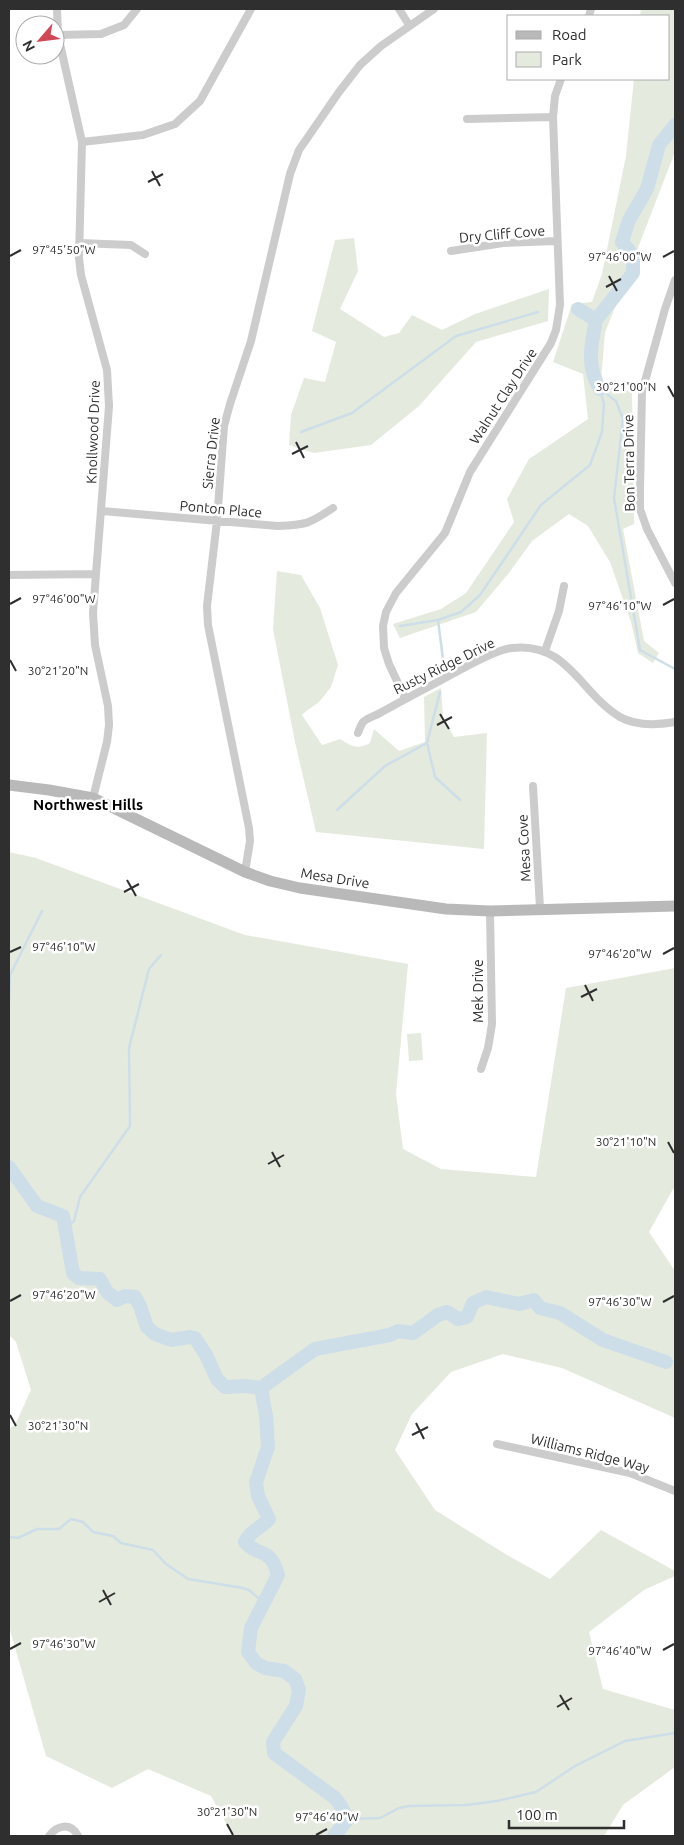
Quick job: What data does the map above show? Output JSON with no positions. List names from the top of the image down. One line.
{"streets":{"street":["Dry Cliff Cove","Walnut Clay Drive","Knollwood Drive","Sierra Drive","Bon Terra Drive","Ponton Place","Rusty Ridge Drive","Mesa Cove","Mesa Drive","Mek Drive","Williams Ridge Way"]},"crossings":[["Dry Cliff Cove","Walnut Clay Drive"],["Walnut Clay Drive","Rusty Ridge Drive"],["Knollwood Drive","Ponton Place"],["Knollwood Drive","Mesa Drive"],["Sierra Drive","Ponton Place"],["Sierra Drive","Mesa Drive"],["Mesa Cove","Mesa Drive"],["Mesa Drive","Mek Drive"]],"districts":["Northwest Hills"],"legend":["Road","Park"],"scale_bar":"100 m","north":"bottom left","coordinates":["97°45'50\"W","97°46'00\"W","30°21'00\"N","97°46'10\"W","30°21'20\"N","97°46'20\"W","30°21'10\"N","97°46'30\"W","30°21'30\"N","97°46'40\"W"]}
